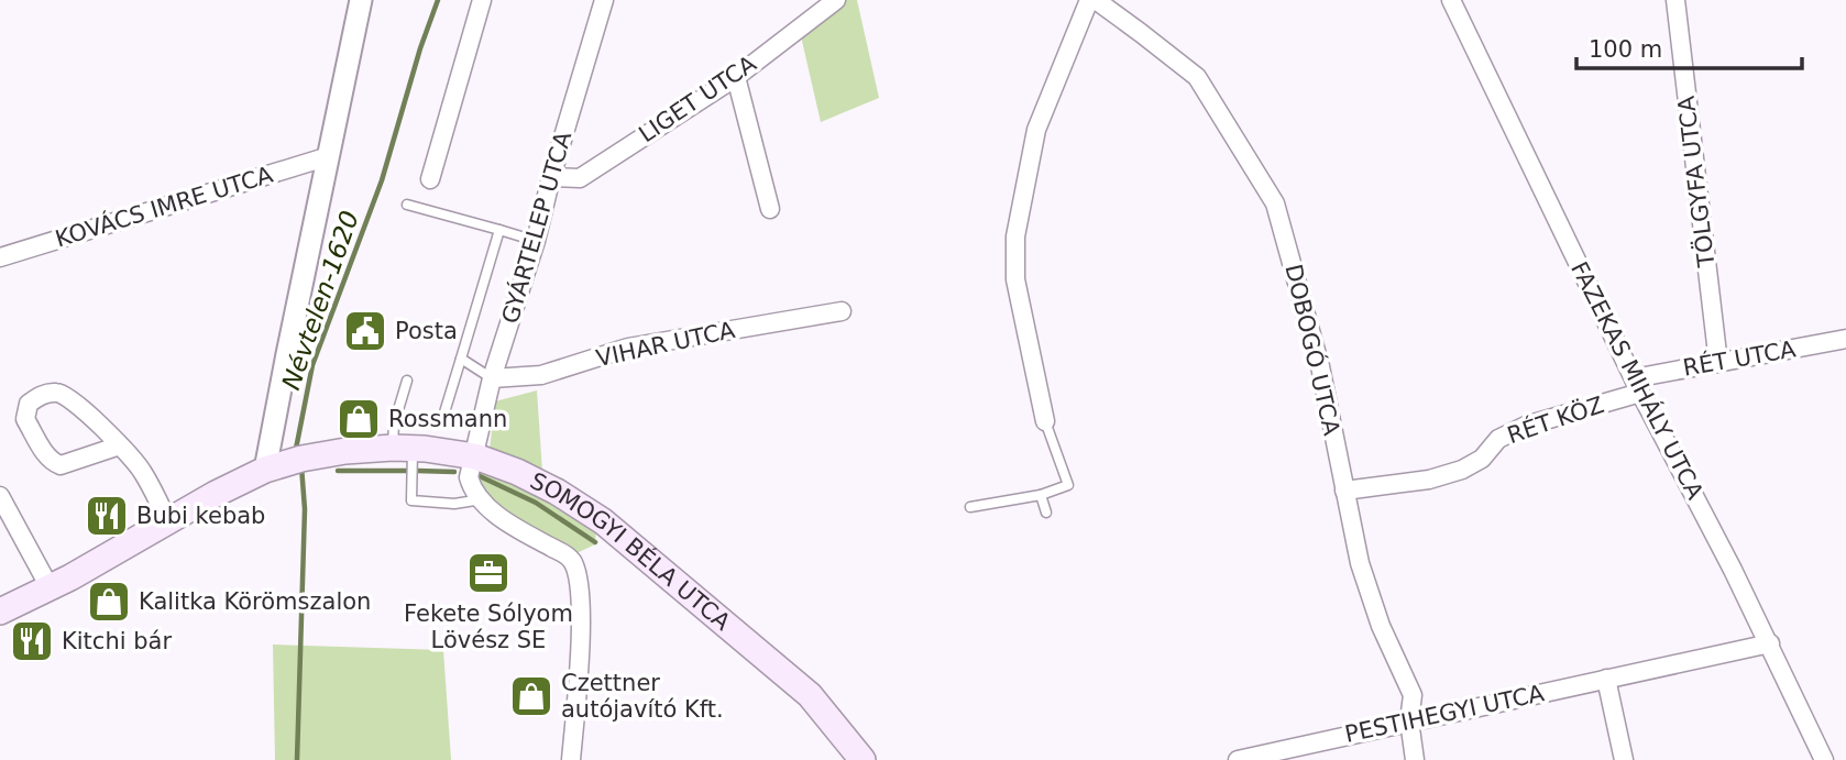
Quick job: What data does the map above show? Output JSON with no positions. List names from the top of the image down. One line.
{"streets":{"main road":["SOMOGYI BÉLA UTCA"],"street":["LIGET UTCA","TÖLGYFA UTCA","KOVÁCS IMRE UTCA","GYÁRTELEP UTCA","VIHAR UTCA","DOBOGÓ UTCA","RÉT UTCA","FAZEKAS MIHÁLY UTCA","RÉT KÖZ","PESTIHEGYI UTCA"]},"crossings":[["LIGET UTCA","GYÁRTELEP UTCA"],["TÖLGYFA UTCA","RÉT UTCA"],["GYÁRTELEP UTCA","VIHAR UTCA"],["GYÁRTELEP UTCA","SOMOGYI BÉLA UTCA"],["DOBOGÓ UTCA","RÉT KÖZ"],["DOBOGÓ UTCA","PESTIHEGYI UTCA"],["RÉT UTCA","FAZEKAS MIHÁLY UTCA"],["RÉT UTCA","RÉT KÖZ"],["FAZEKAS MIHÁLY UTCA","RÉT KÖZ"],["FAZEKAS MIHÁLY UTCA","PESTIHEGYI UTCA"]],"water":["Névtelen-1620"],"places":{"public building":["Posta"],"shop":["Rossmann","Kalitka Körömszalon","Czettner autójavító Kft."],"restaurant":["Bubi kebab","Kitchi bár"],"office":["Fekete Sólyom Lövész SE"]},"scale_bar":"100 m"}
